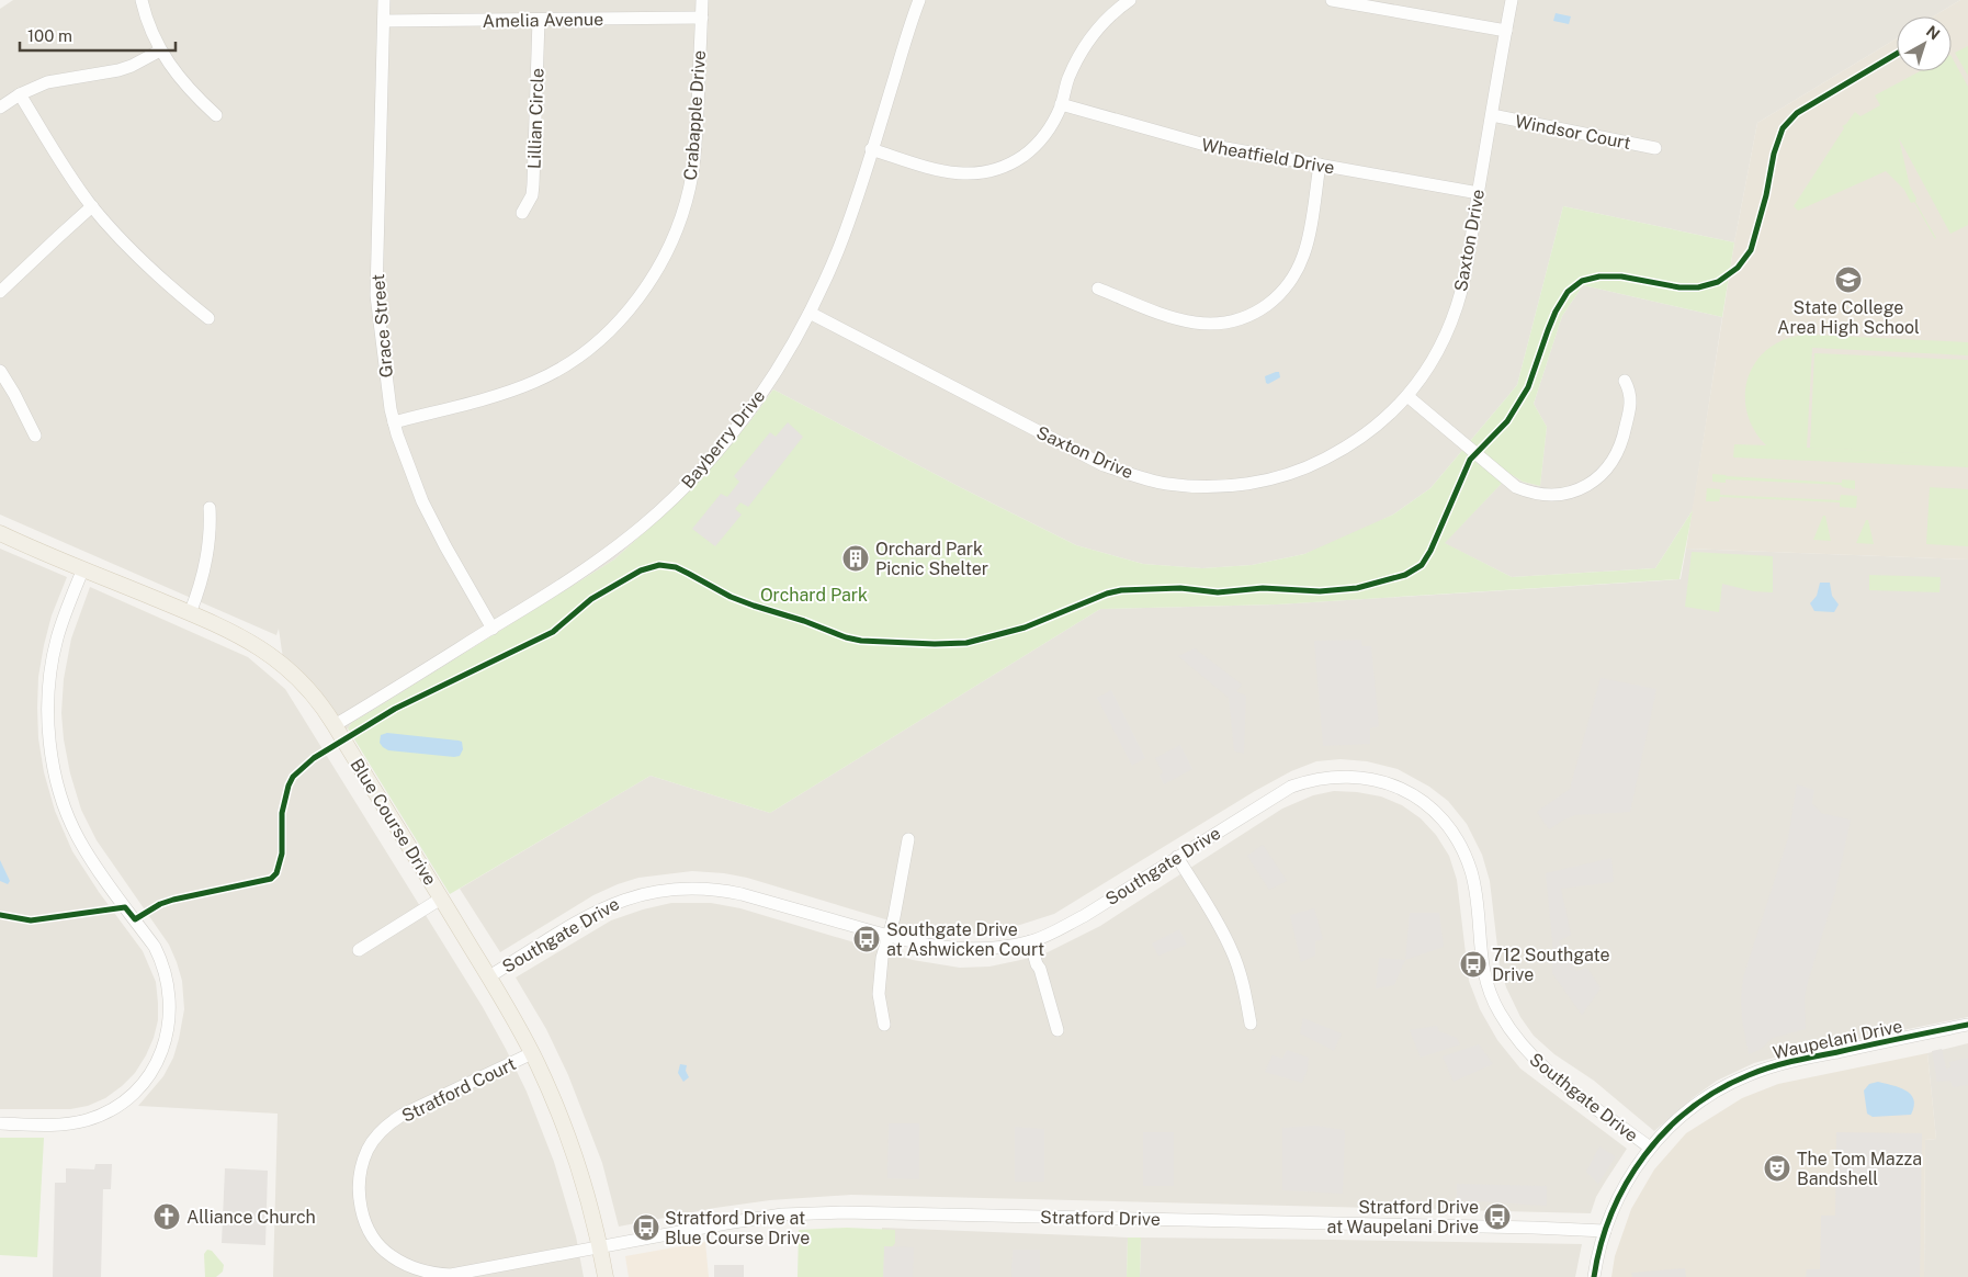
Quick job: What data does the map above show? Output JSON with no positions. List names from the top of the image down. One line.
{"streets":{"main road":["Blue Course Drive"],"street":["Amelia Avenue","Crabapple Drive","Lillian Circle","Windsor Court","Wheatfield Drive","Saxton Drive","Grace Street","Bayberry Drive","Southgate Drive","Waupelani Drive","Stratford Court","Stratford Drive"]},"crossings":[["Amelia Avenue","Crabapple Drive"],["Amelia Avenue","Lillian Circle"],["Amelia Avenue","Grace Street"],["Crabapple Drive","Grace Street"],["Windsor Court","Saxton Drive"],["Wheatfield Drive","Saxton Drive"],["Saxton Drive","Bayberry Drive"],["Grace Street","Bayberry Drive"],["Bayberry Drive","Blue Course Drive"],["Blue Course Drive","Southgate Drive"],["Blue Course Drive","Stratford Court"],["Blue Course Drive","Stratford Drive"],["Southgate Drive","Waupelani Drive"],["Waupelani Drive","Stratford Drive"],["Stratford Court","Stratford Drive"]],"parks":["Orchard Park"],"places":{"school or university":["State College Area High School"],"building":["Orchard Park Picnic Shelter"],"bus stop":["Southgate Drive at Ashwicken Court","712 Southgate Drive","Stratford Drive at Waupelani Drive","Stratford Drive at Blue Course Drive"],"theatre":["The Tom Mazza Bandshell"],"church":["Alliance Church"]},"scale_bar":"100 m","north":"top right"}
